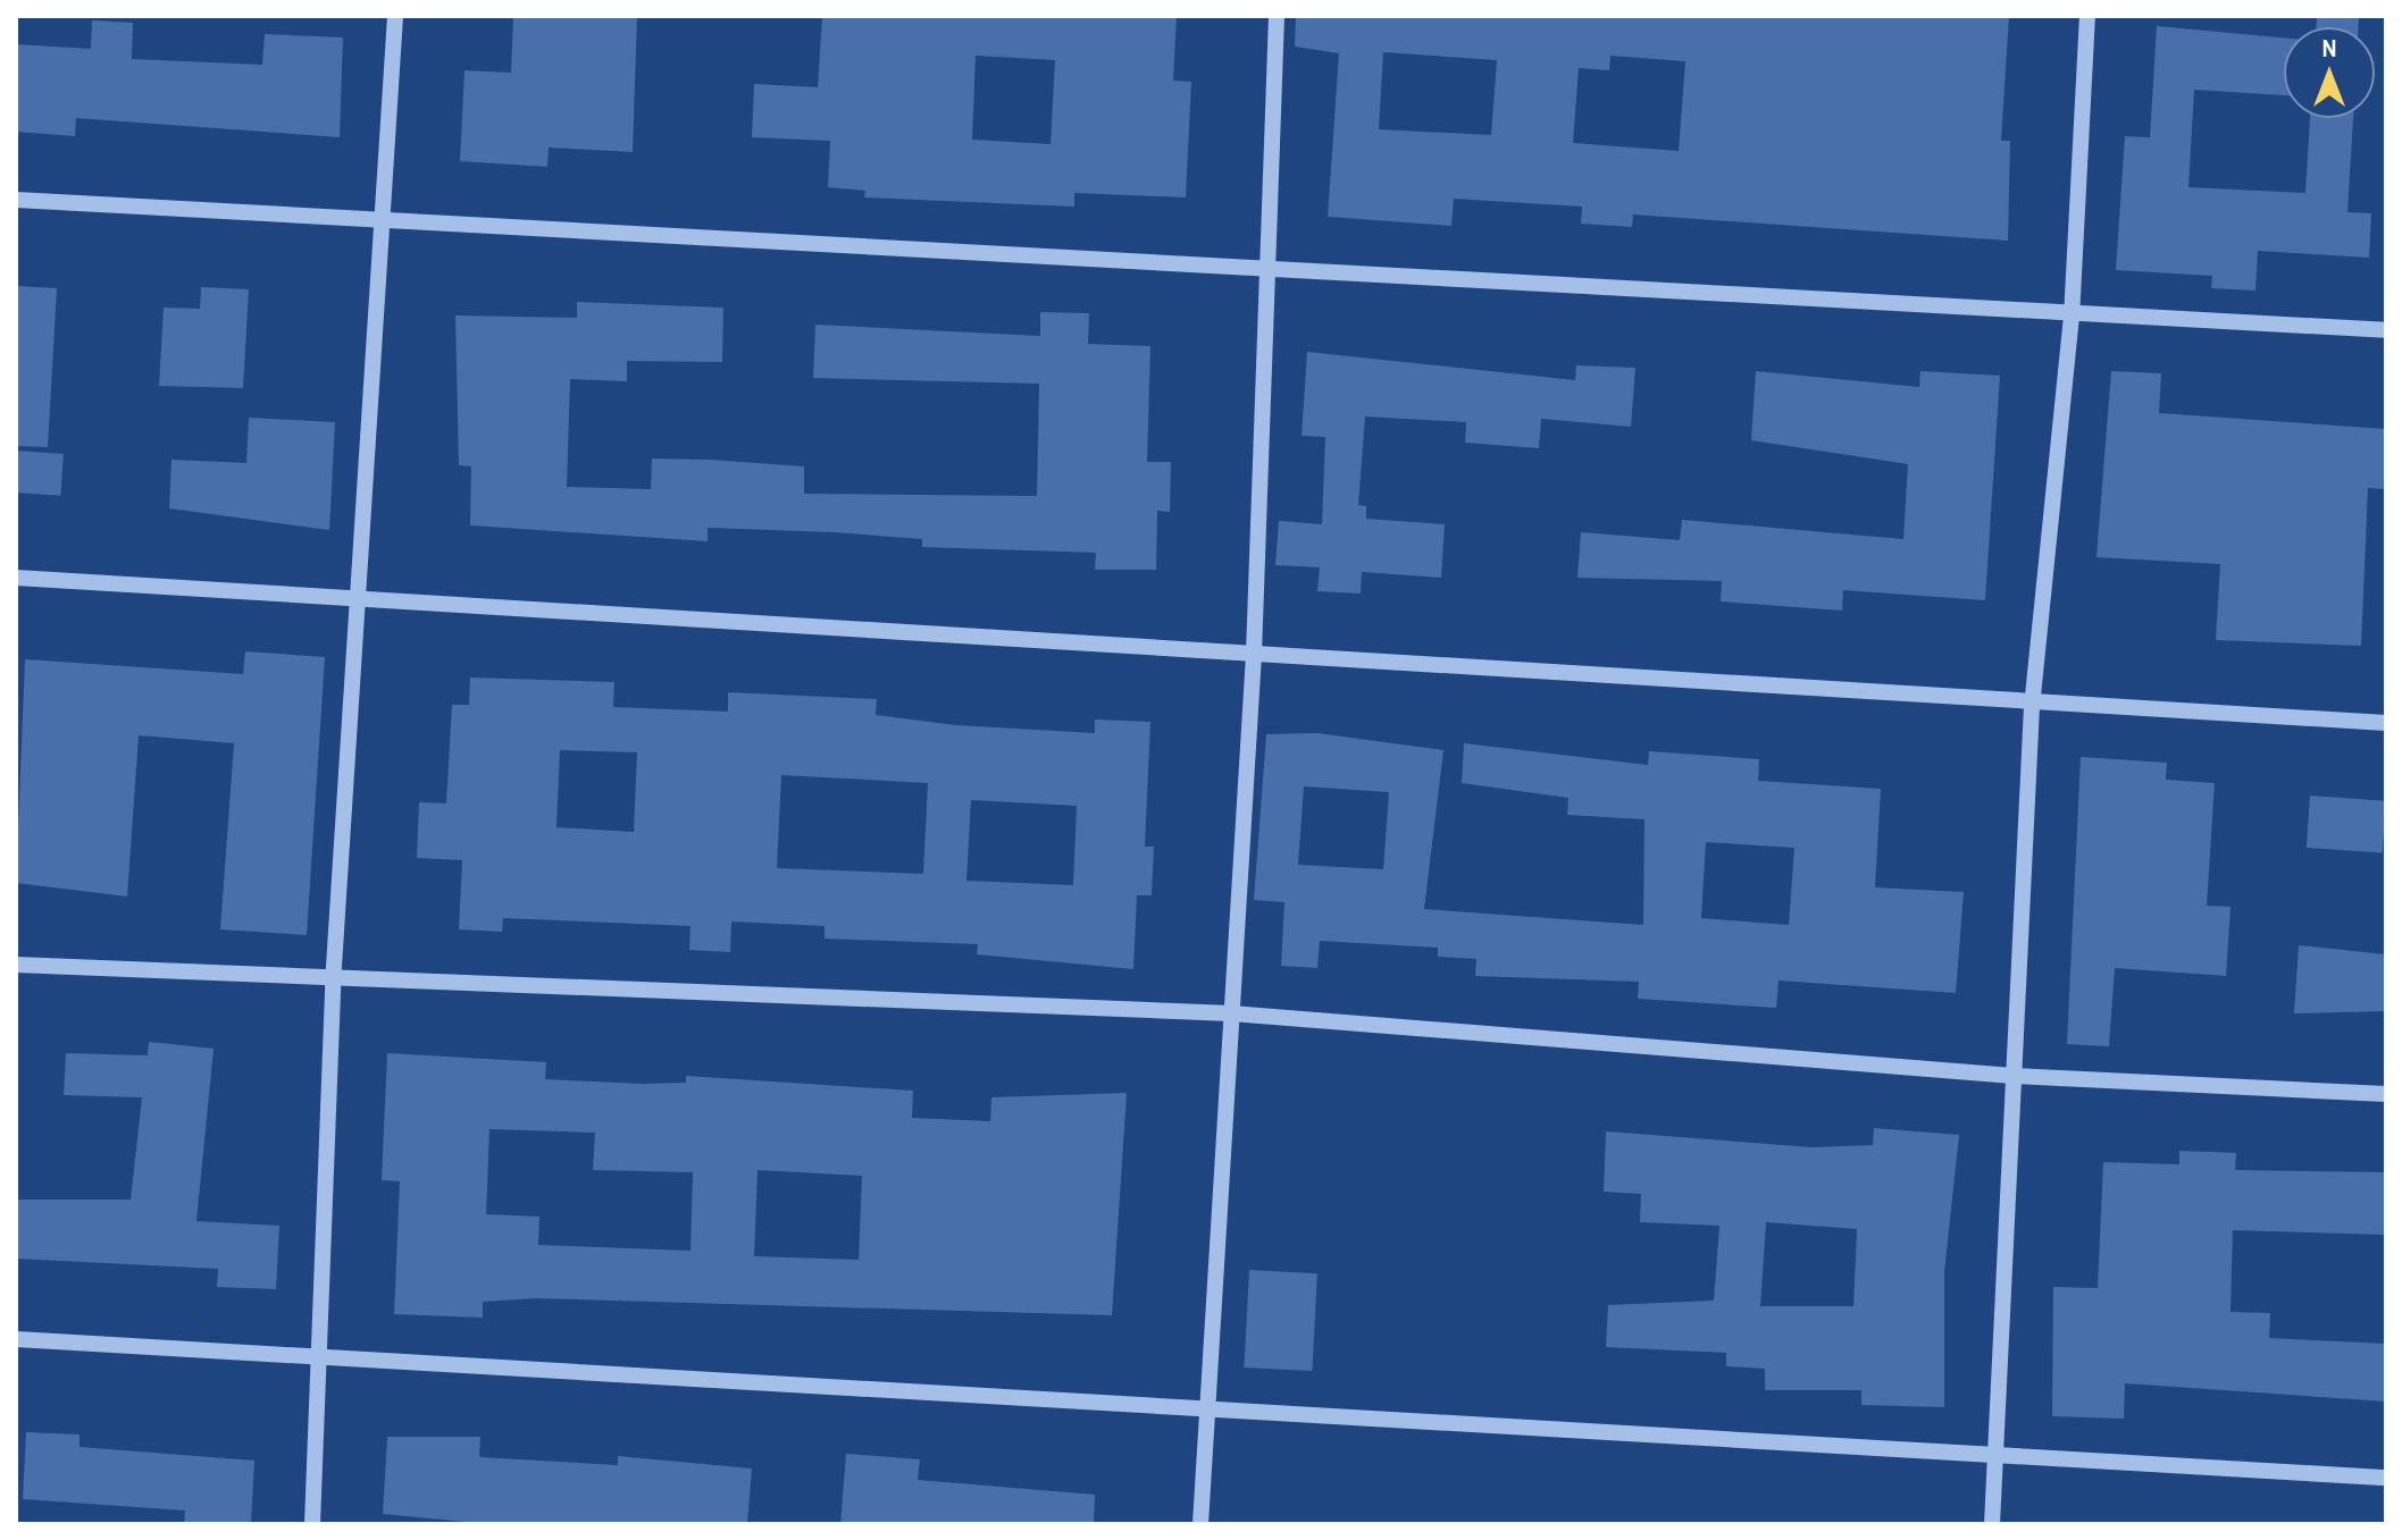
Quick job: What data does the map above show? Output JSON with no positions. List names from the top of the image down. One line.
{"north":"top"}
